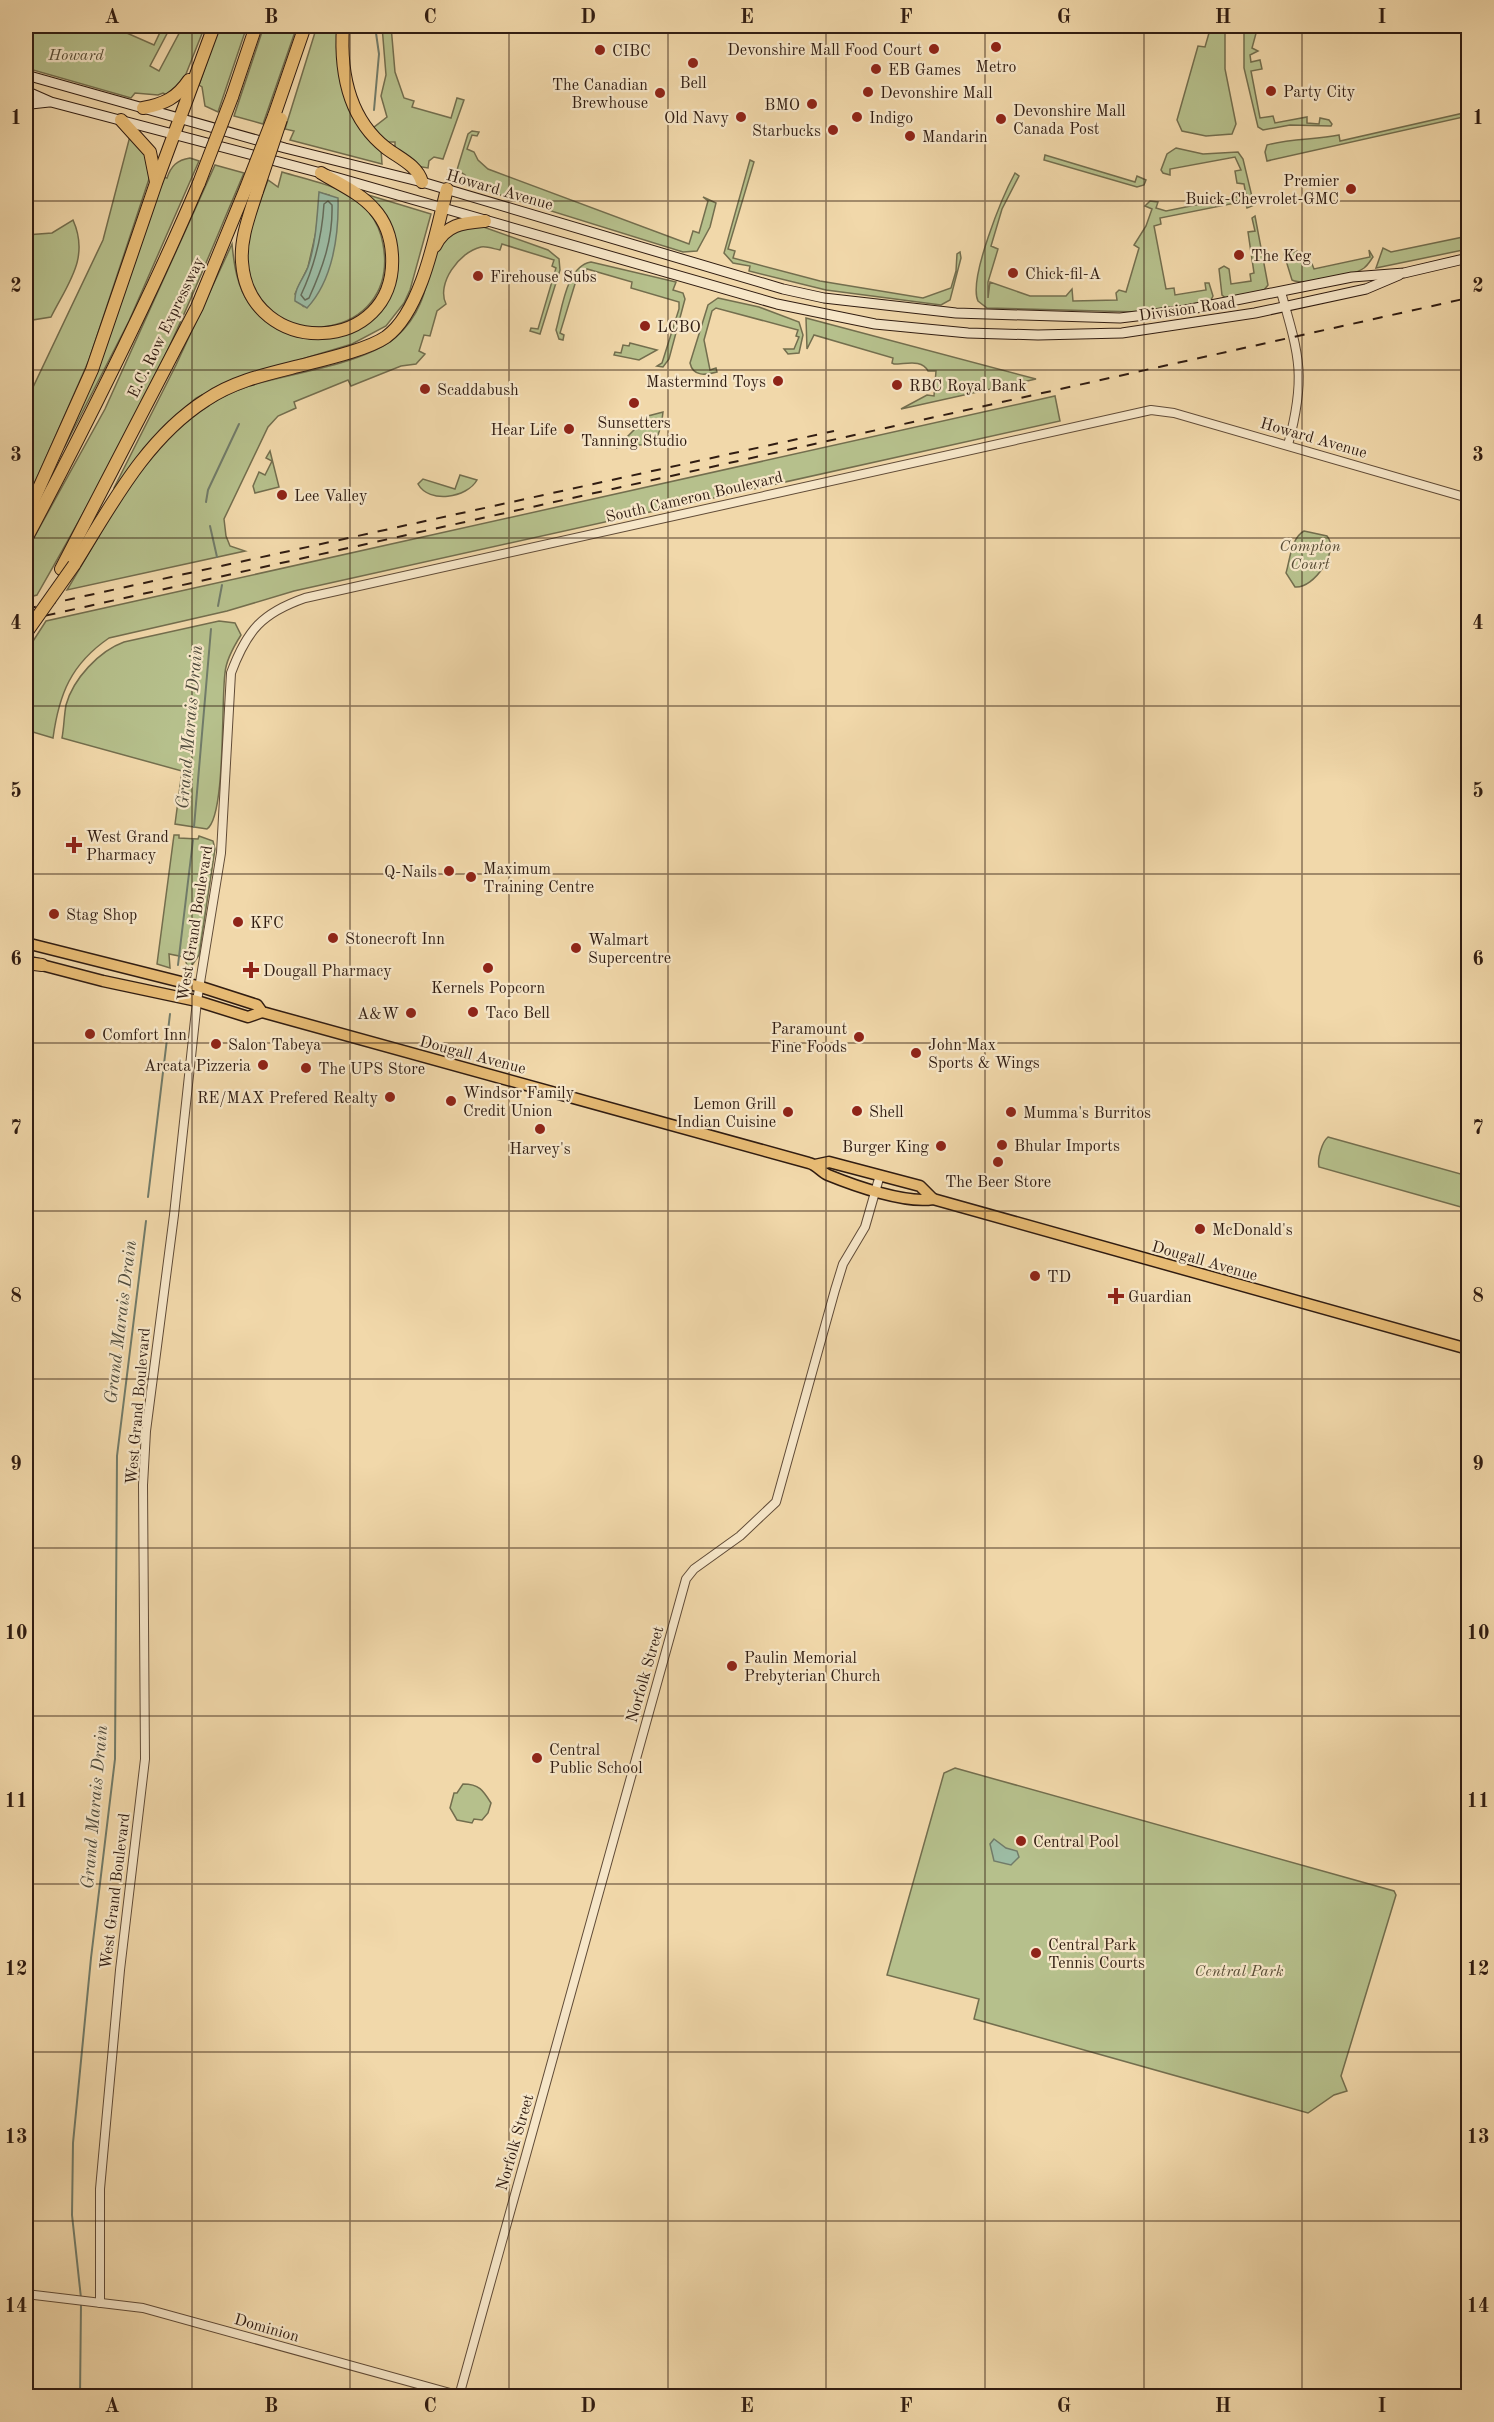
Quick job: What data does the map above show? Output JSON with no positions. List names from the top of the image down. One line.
{"streets":{"highway":["E.C. Row Expressway"],"main road":["Howard Avenue","Division Road","Dougall Avenue"],"street":["South Cameron Boulevard","West Grand Boulevard","Norfolk Street","Dominion"]},"crossings":[["Howard Avenue","Division Road"],["Howard Avenue","South Cameron Boulevard"],["South Cameron Boulevard","West Grand Boulevard"],["West Grand Boulevard","Dougall Avenue"],["West Grand Boulevard","Dominion"],["Dougall Avenue","Norfolk Street"],["Norfolk Street","Dominion"]],"water":["Grand Marais Drain"],"parks":["Howard","Compton Court","Central Park"],"places":{"other":["Metro","Devonshire Mall Food Court","CIBC","Bell","EB Games","Party City","Devonshire Mall","The Canadian Brewhouse","BMO","Old Navy","Indigo","Devonshire Mall Canada Post","Starbucks","Mandarin","Premier Buick-Chevrolet-GMC","The Keg","Chick-fil-A","Firehouse Subs","LCBO","Mastermind Toys","RBC Royal Bank","Scaddabush","Sunsetters Tanning Studio","Hear Life","Lee Valley","Q-Nails","Maximum Training Centre","Stag Shop","KFC","Stonecroft Inn","Walmart Supercentre","Kernels Popcorn","Taco Bell","A&W","Comfort Inn","Paramount Fine Foods","Salon Tabeya","John Max Sports & Wings","Arcata Pizzeria","The UPS Store","RE/MAX Prefered Realty","Windsor Family Credit Union","Shell","Lemon Grill Indian Cuisine","Mumma's Burritos","Harvey's","Bhular Imports","Burger King","The Beer Store","McDonald's","TD","Paulin Memorial Prebyterian Church","Central Public School","Central Pool","Central Park Tennis Courts"],"health":["West Grand Pharmacy","Dougall Pharmacy","Guardian"]},"grid":{"columns":["A","B","C","D","E","F","G","H","I"],"rows":["1","2","3","4","5","6","7","8","9","10","11","12","13","14"]}}
